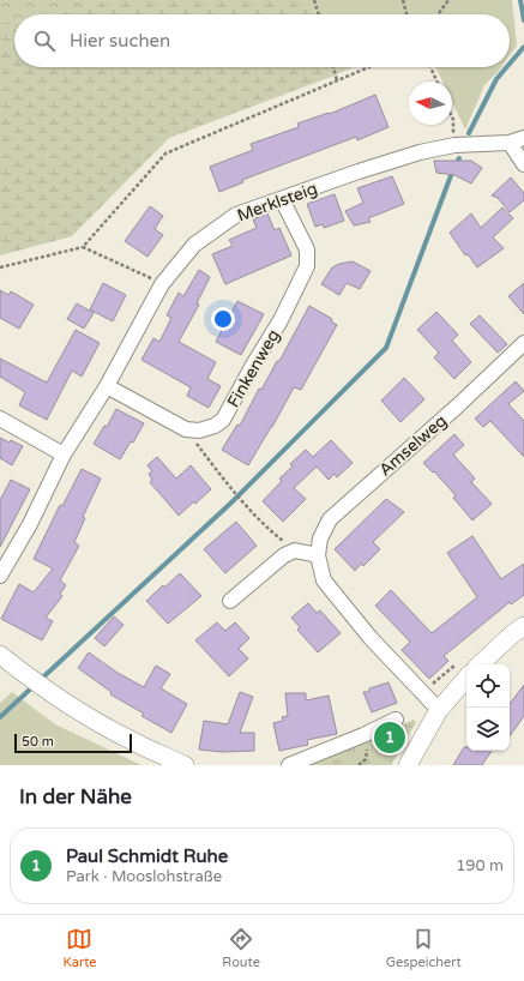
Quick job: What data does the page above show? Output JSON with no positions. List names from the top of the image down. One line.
{"streets":{"street":["Merklsteig","Finkenweg","Amselweg"]},"crossings":[["Merklsteig","Finkenweg"]],"scale_bar":"50 m","north":"left","page":{"search":"Hier suchen","pins":"1","scale":"50 m","heading":"In der Nähe","list":[{"mark":"1","name":"Paul Schmidt Ruhe","note":"Park · Mooslohstraße","value":"190 m"}],"nav":["Karte","Route","Gespeichert"]}}
